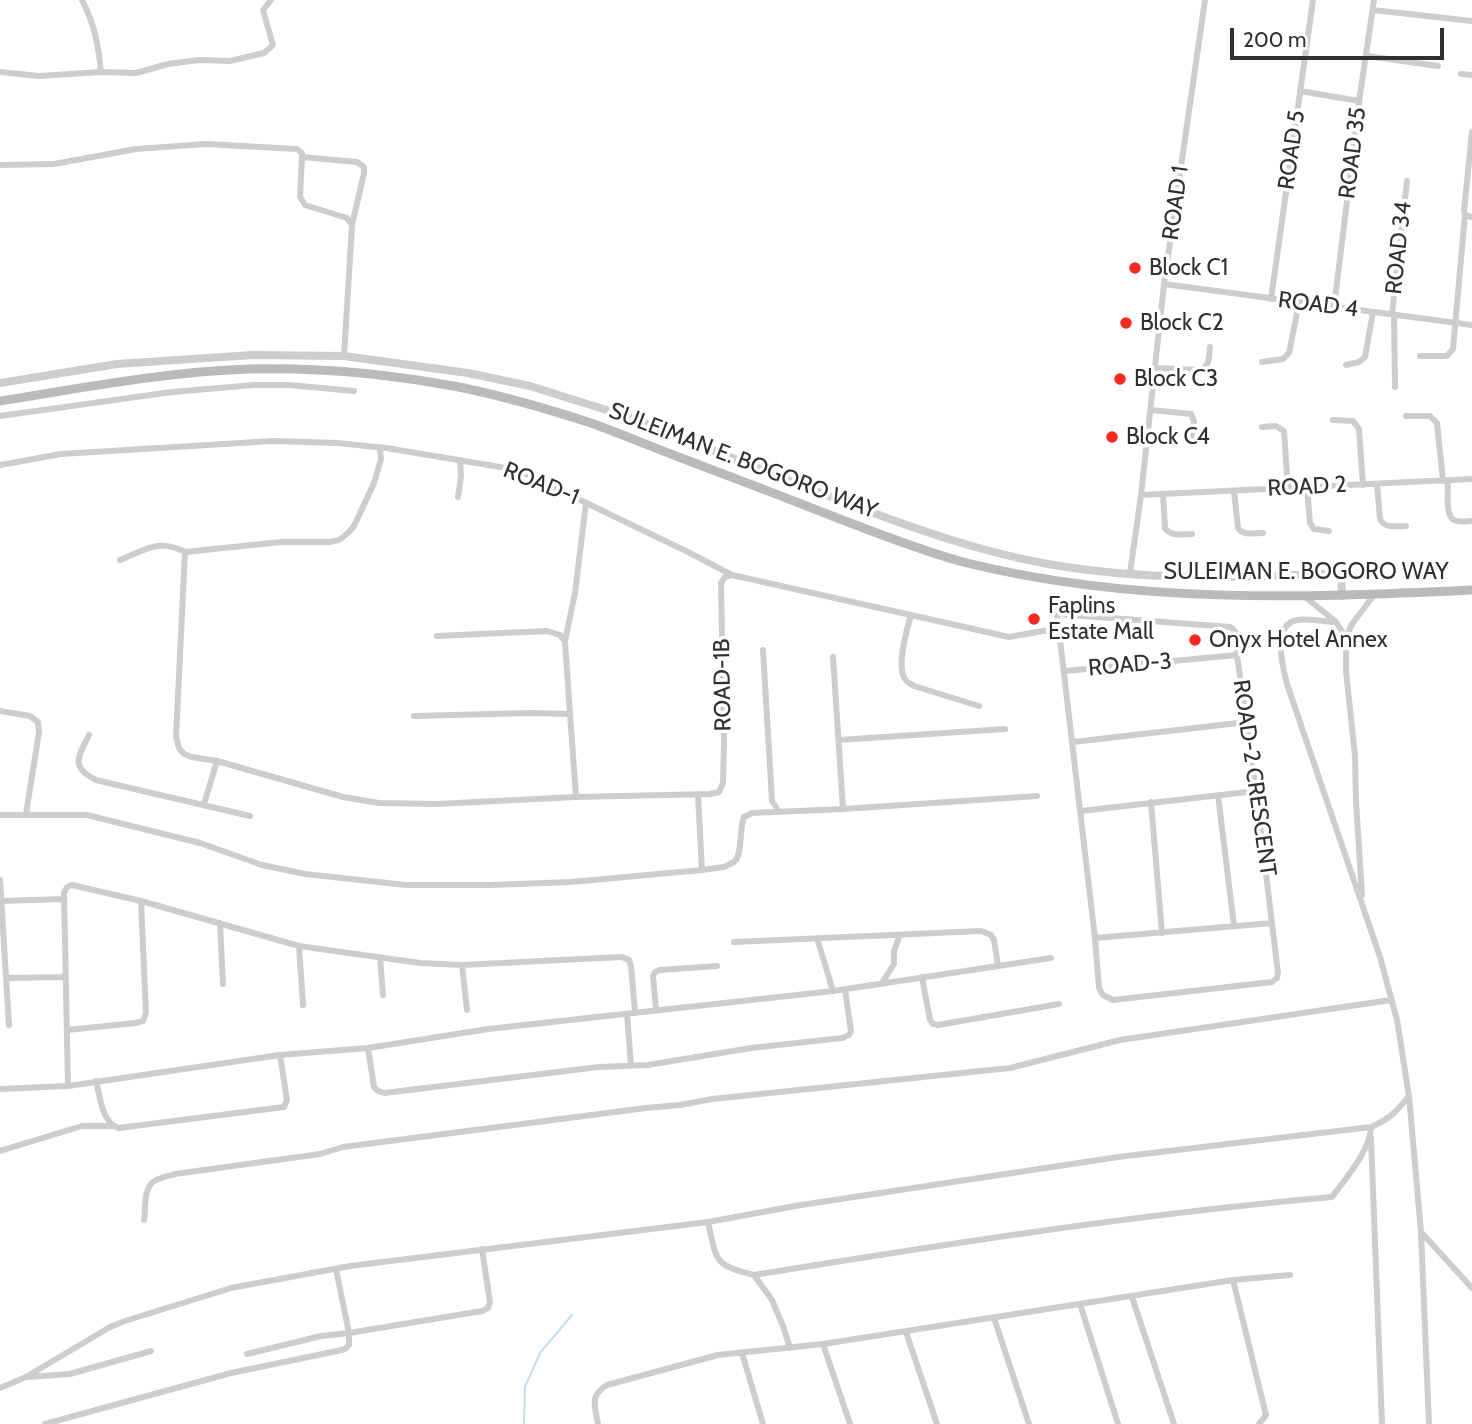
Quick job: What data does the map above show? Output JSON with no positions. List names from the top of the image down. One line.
{"streets":{"main road":["SULEIMAN E. BOGORO WAY"],"street":["ROAD 5","ROAD 35","ROAD 1","ROAD 34","ROAD 4","ROAD-1","ROAD 2","ROAD-3","ROAD-1B","ROAD-2 CRESCENT"]},"crossings":[["ROAD 5","ROAD 4"],["ROAD 35","ROAD 4"],["ROAD 1","ROAD 4"],["ROAD 1","SULEIMAN E. BOGORO WAY"],["ROAD 1","ROAD 2"],["ROAD 34","ROAD 4"],["ROAD-1","ROAD-1B"],["ROAD-3","ROAD-2 CRESCENT"]],"places":["Block C1","Block C2","Block C3","Block C4","Faplins Estate Mall","Onyx Hotel Annex"],"scale_bar":"200 m"}
